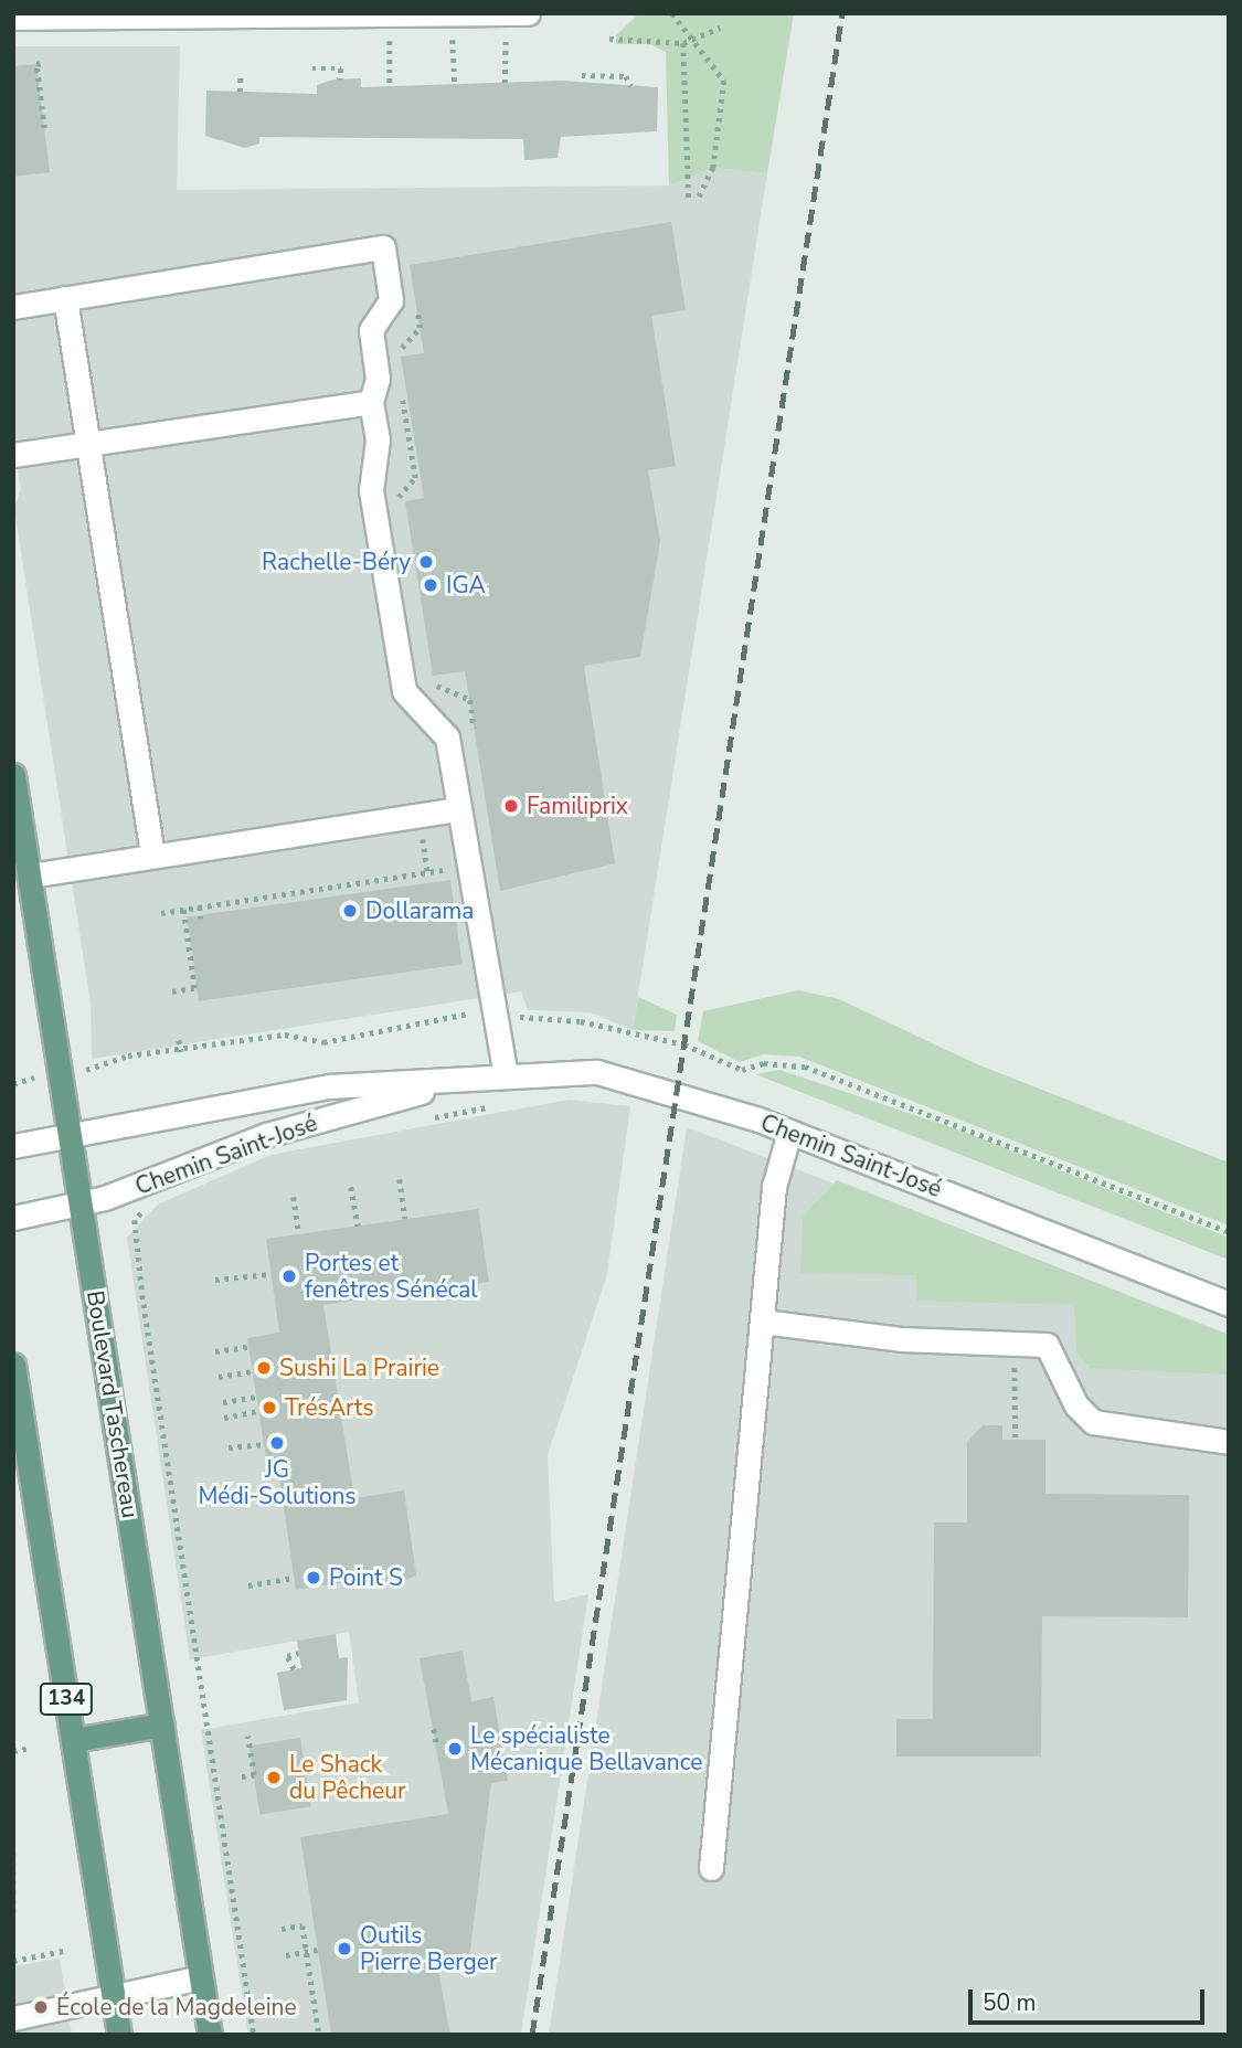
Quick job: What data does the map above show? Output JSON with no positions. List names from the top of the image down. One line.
{"streets":{"main road":["Boulevard Taschereau","134"],"street":["Chemin Saint-José"]},"crossings":[["Chemin Saint-José","Boulevard Taschereau"]],"places":["Rachelle-Béry","IGA","Familiprix","Dollarama","Portes et fenêtres Sénécal","Sushi La Prairie","TrésArts","JG Médi-Solutions","Point S","Le spécialiste Mécanique Bellavance","Le Shack du Pêcheur","Outils Pierre Berger","École de la Magdeleine"],"scale_bar":"50 m"}
